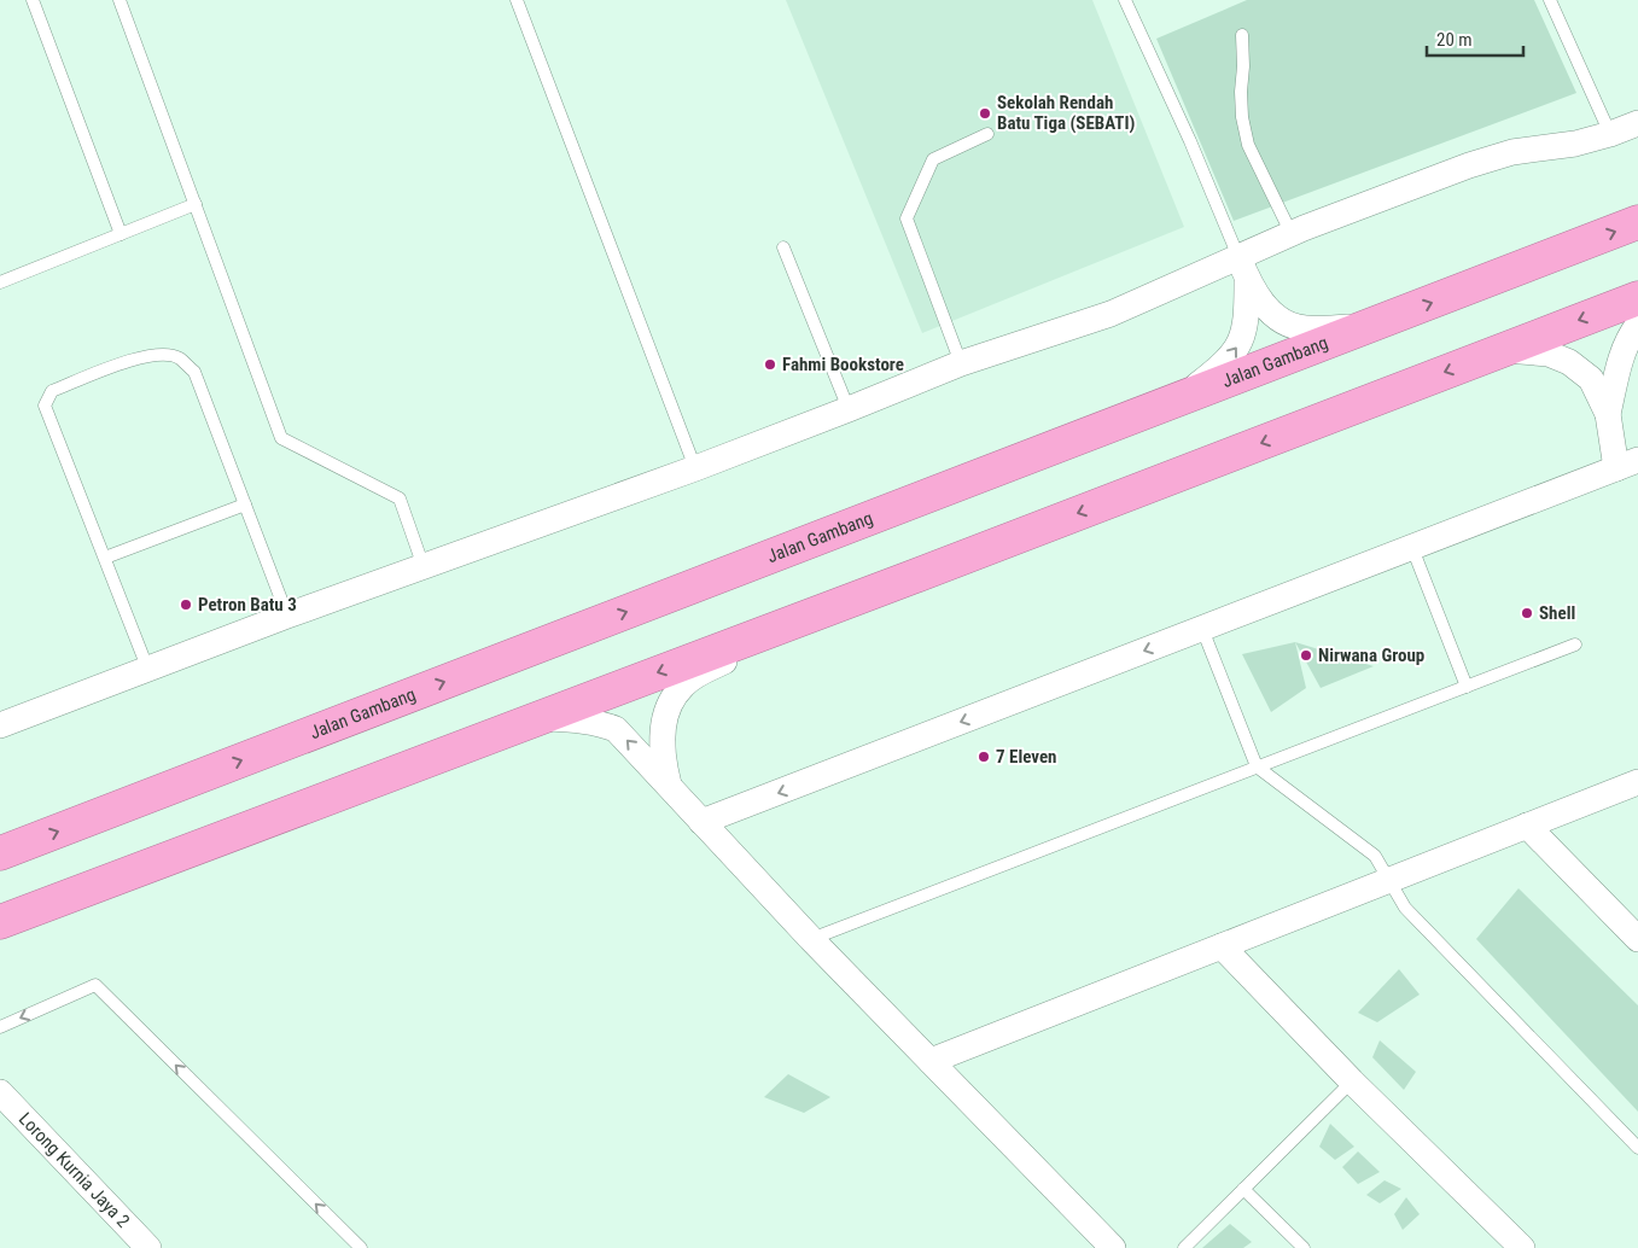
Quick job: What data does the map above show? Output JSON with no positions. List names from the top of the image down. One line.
{"streets":{"highway":["Jalan Gambang"],"street":["Lorong Kurnia Jaya 2"]},"places":["Sekolah Rendah Batu Tiga (SEBATI)","Fahmi Bookstore","Petron Batu 3","Shell","Nirwana Group","7 Eleven"],"scale_bar":"20 m"}
